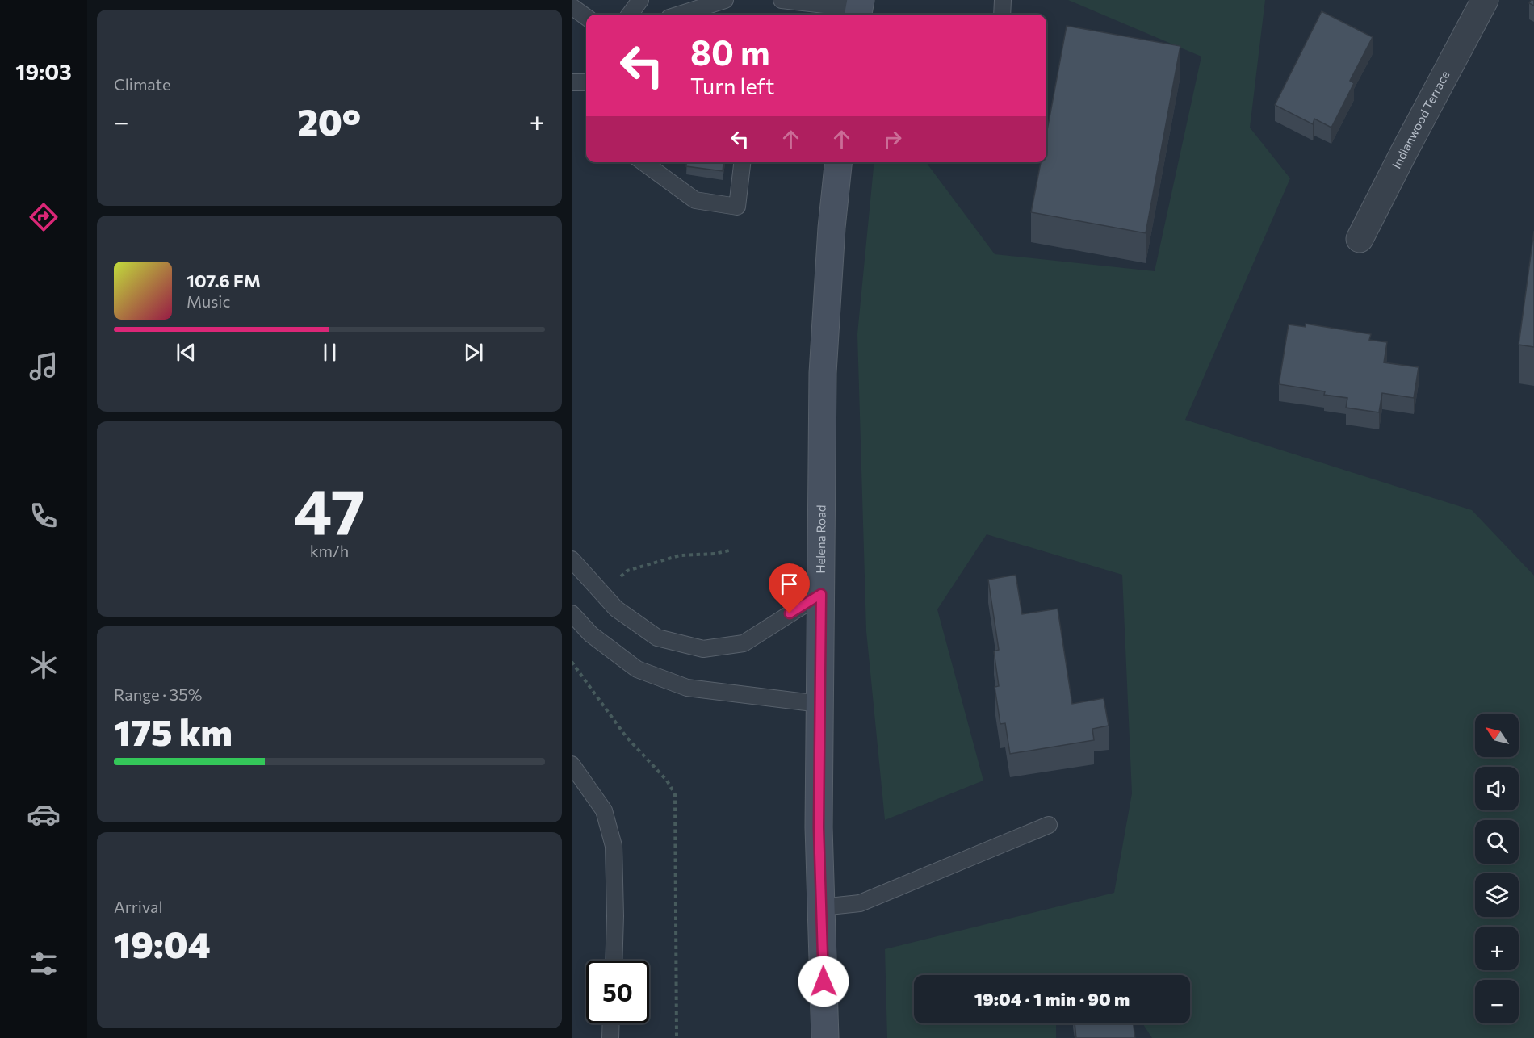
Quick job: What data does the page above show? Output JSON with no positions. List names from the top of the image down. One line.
{"streets":{"main road":["Helena Road"],"street":["Indianwood Terrace"]},"north":"top left","page":{"tabs":"19:03","tile":["Climate",["47","km/h"],["Range · 35%","175 km"],["Arrival","19:04"]],"turn":["80 m","Turn left"],"heat":["−","20°","+"],"song":["107.6 FM","Music"],"map_buttons":["+","−"],"limit":"50","trip":"19:04 · 1 min · 90 m"}}
